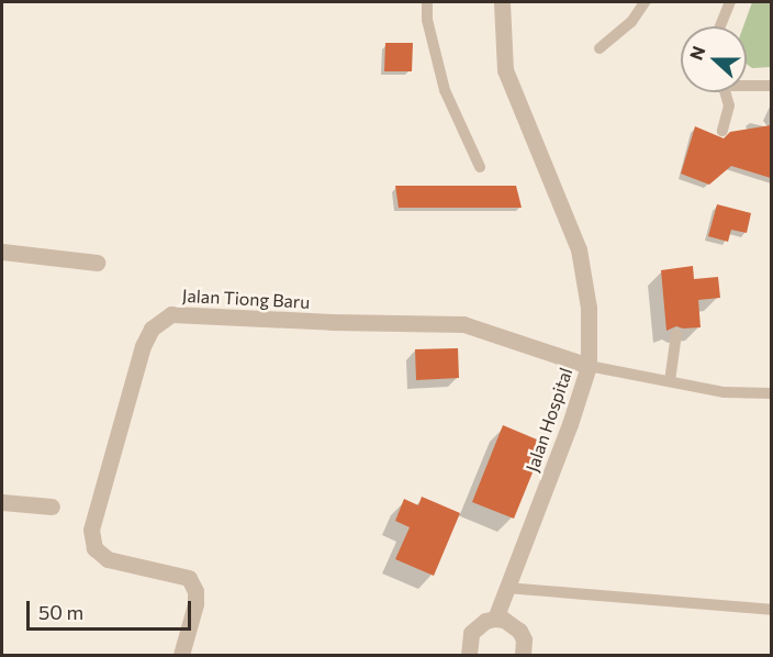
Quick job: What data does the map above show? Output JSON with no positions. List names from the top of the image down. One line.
{"streets":{"street":["Jalan Tiong Baru","Jalan Hospital"]},"crossings":[["Jalan Tiong Baru","Jalan Hospital"]],"scale_bar":"50 m","north":"left"}
